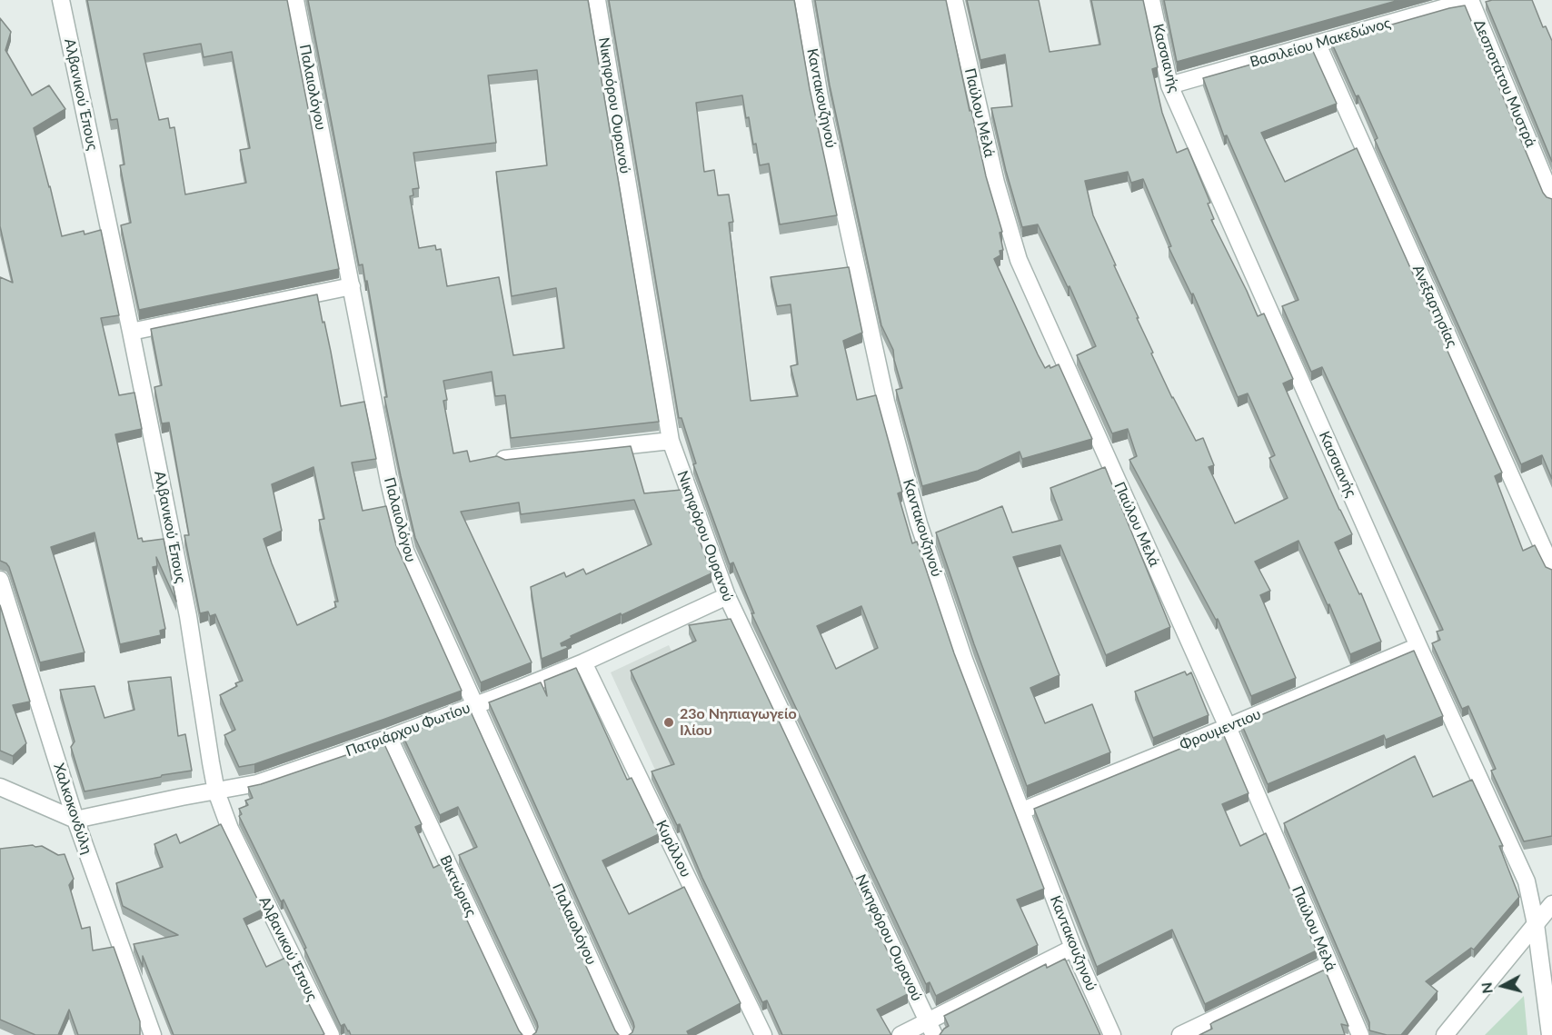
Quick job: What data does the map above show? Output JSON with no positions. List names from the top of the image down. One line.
{"streets":{"street":["Βασιλείου Μακεδώνος","Κασσιανής","Δεσποτάτου Μυστρά","Παλαιολόγου","Αλβανικού Έπους","Καντακουζηνού","Νικηφόρου Ουρανού","Παύλου Μελά","Ανεξαρτησίας","Πατριάρχου Φωτίου","Φρουμεντιου","Χαλκοκονδύλη","Κυρίλλου","Βικτώριας"]},"crossings":[["Βασιλείου Μακεδώνος","Κασσιανής"],["Βασιλείου Μακεδώνος","Δεσποτάτου Μυστρά"],["Βασιλείου Μακεδώνος","Ανεξαρτησίας"],["Κασσιανής","Φρουμεντιου"],["Παλαιολόγου","Πατριάρχου Φωτίου"],["Αλβανικού Έπους","Πατριάρχου Φωτίου"],["Καντακουζηνού","Φρουμεντιου"],["Νικηφόρου Ουρανού","Πατριάρχου Φωτίου"],["Παύλου Μελά","Φρουμεντιου"],["Πατριάρχου Φωτίου","Χαλκοκονδύλη"],["Πατριάρχου Φωτίου","Κυρίλλου"],["Πατριάρχου Φωτίου","Βικτώριας"]],"places":["23ο Νηπιαγωγείο Ιλίου"],"north":"left"}
